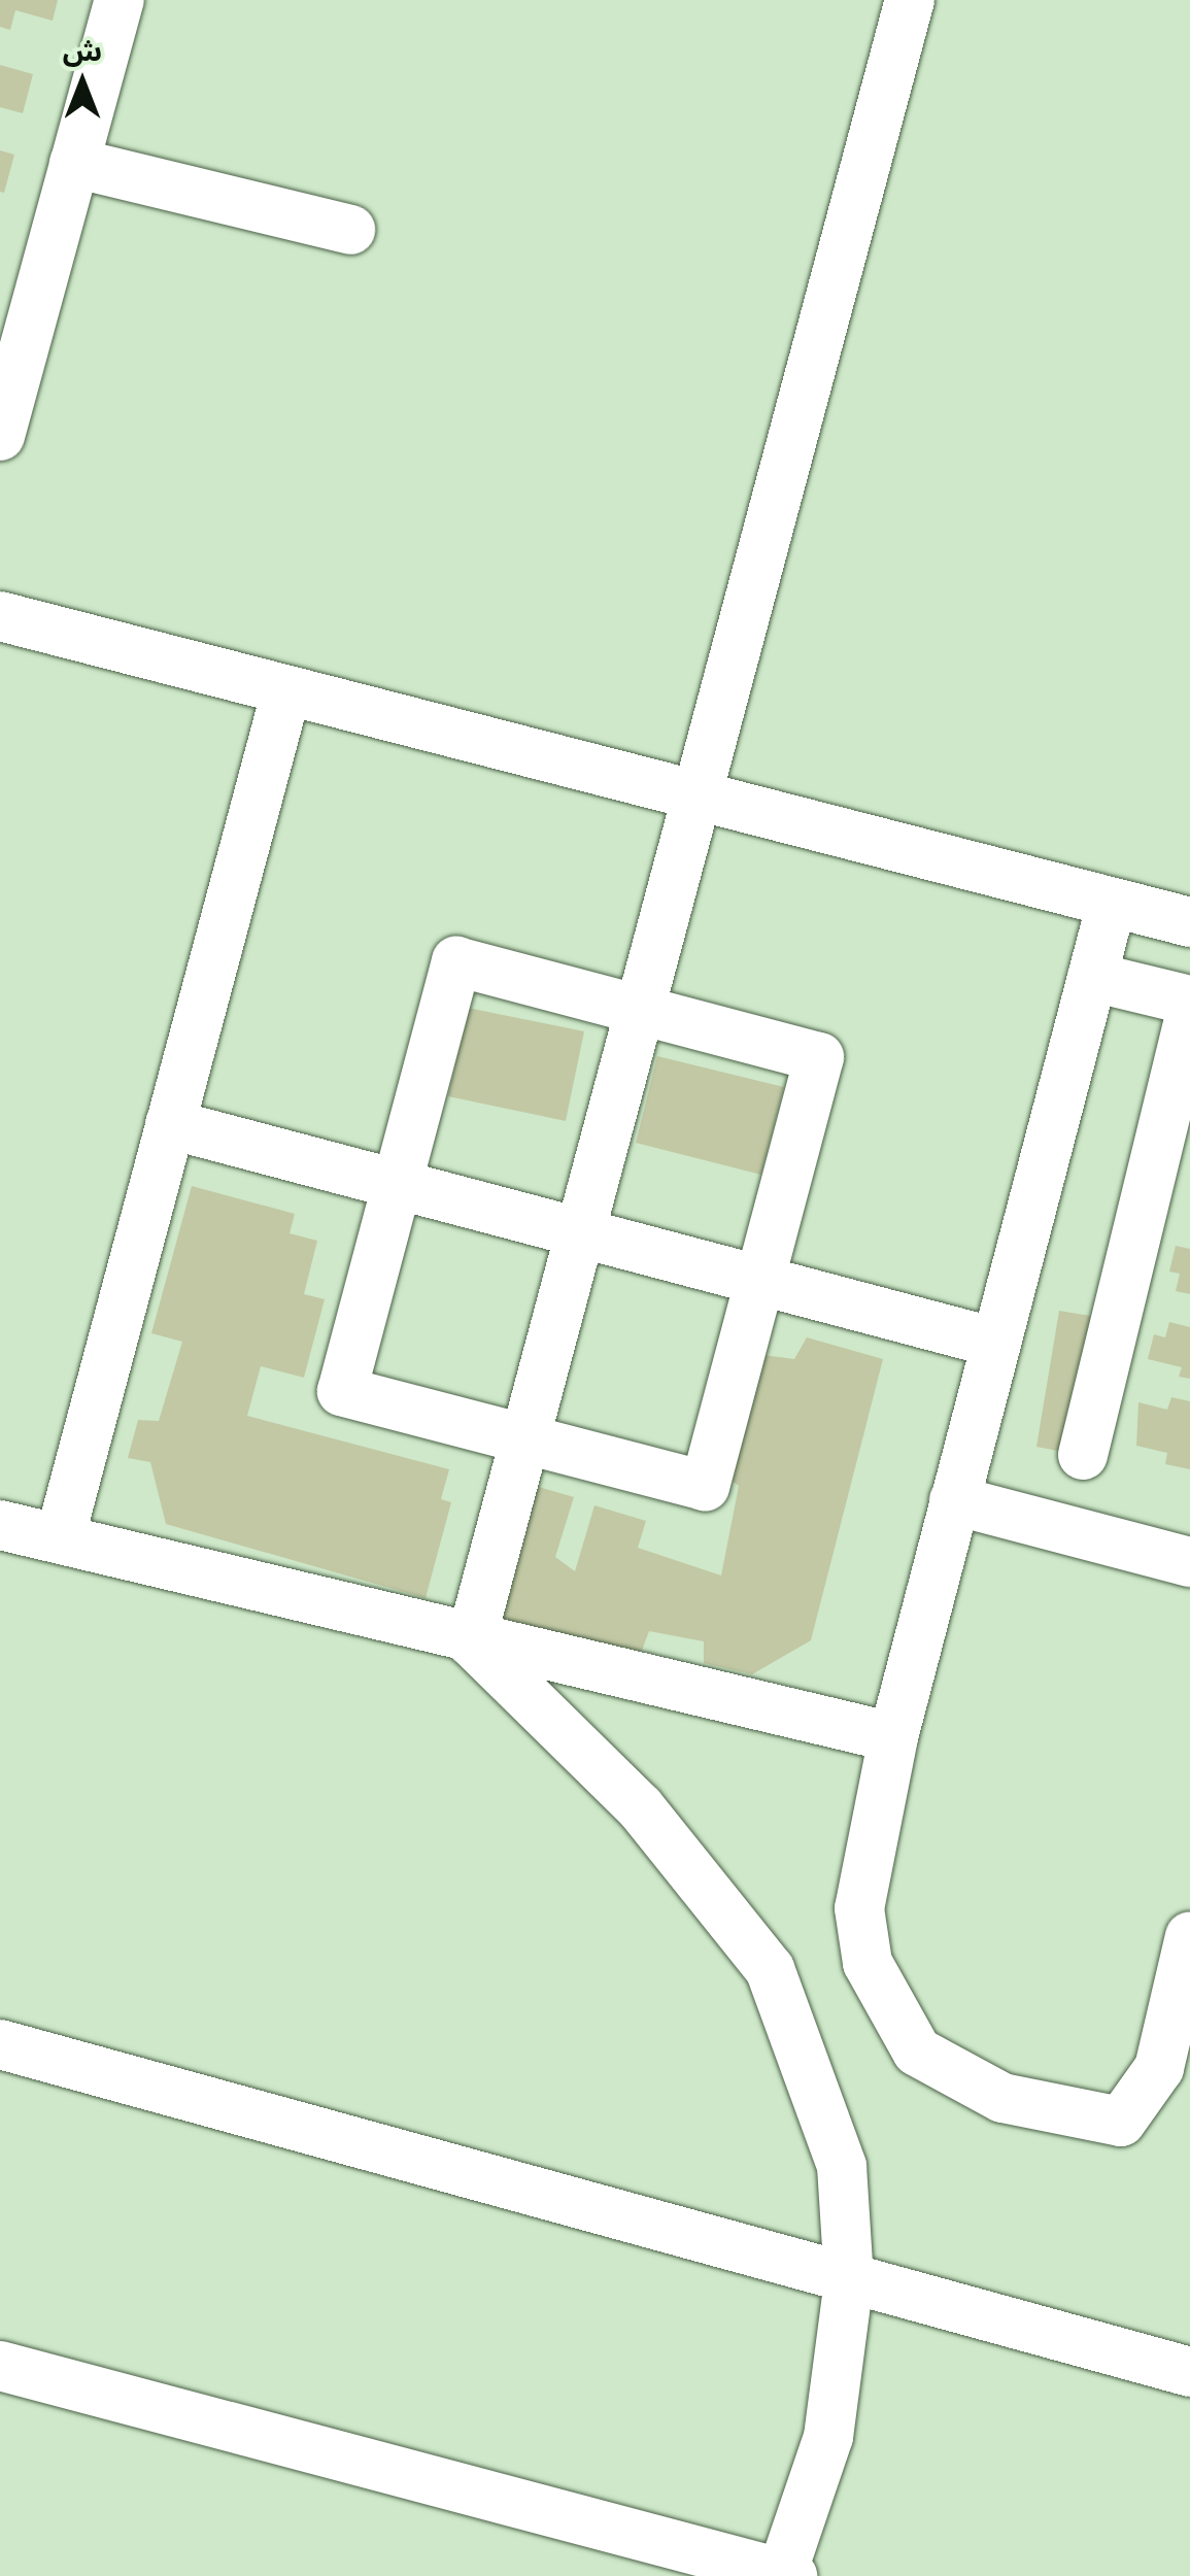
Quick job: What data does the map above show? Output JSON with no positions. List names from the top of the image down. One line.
{"north":"top"}
